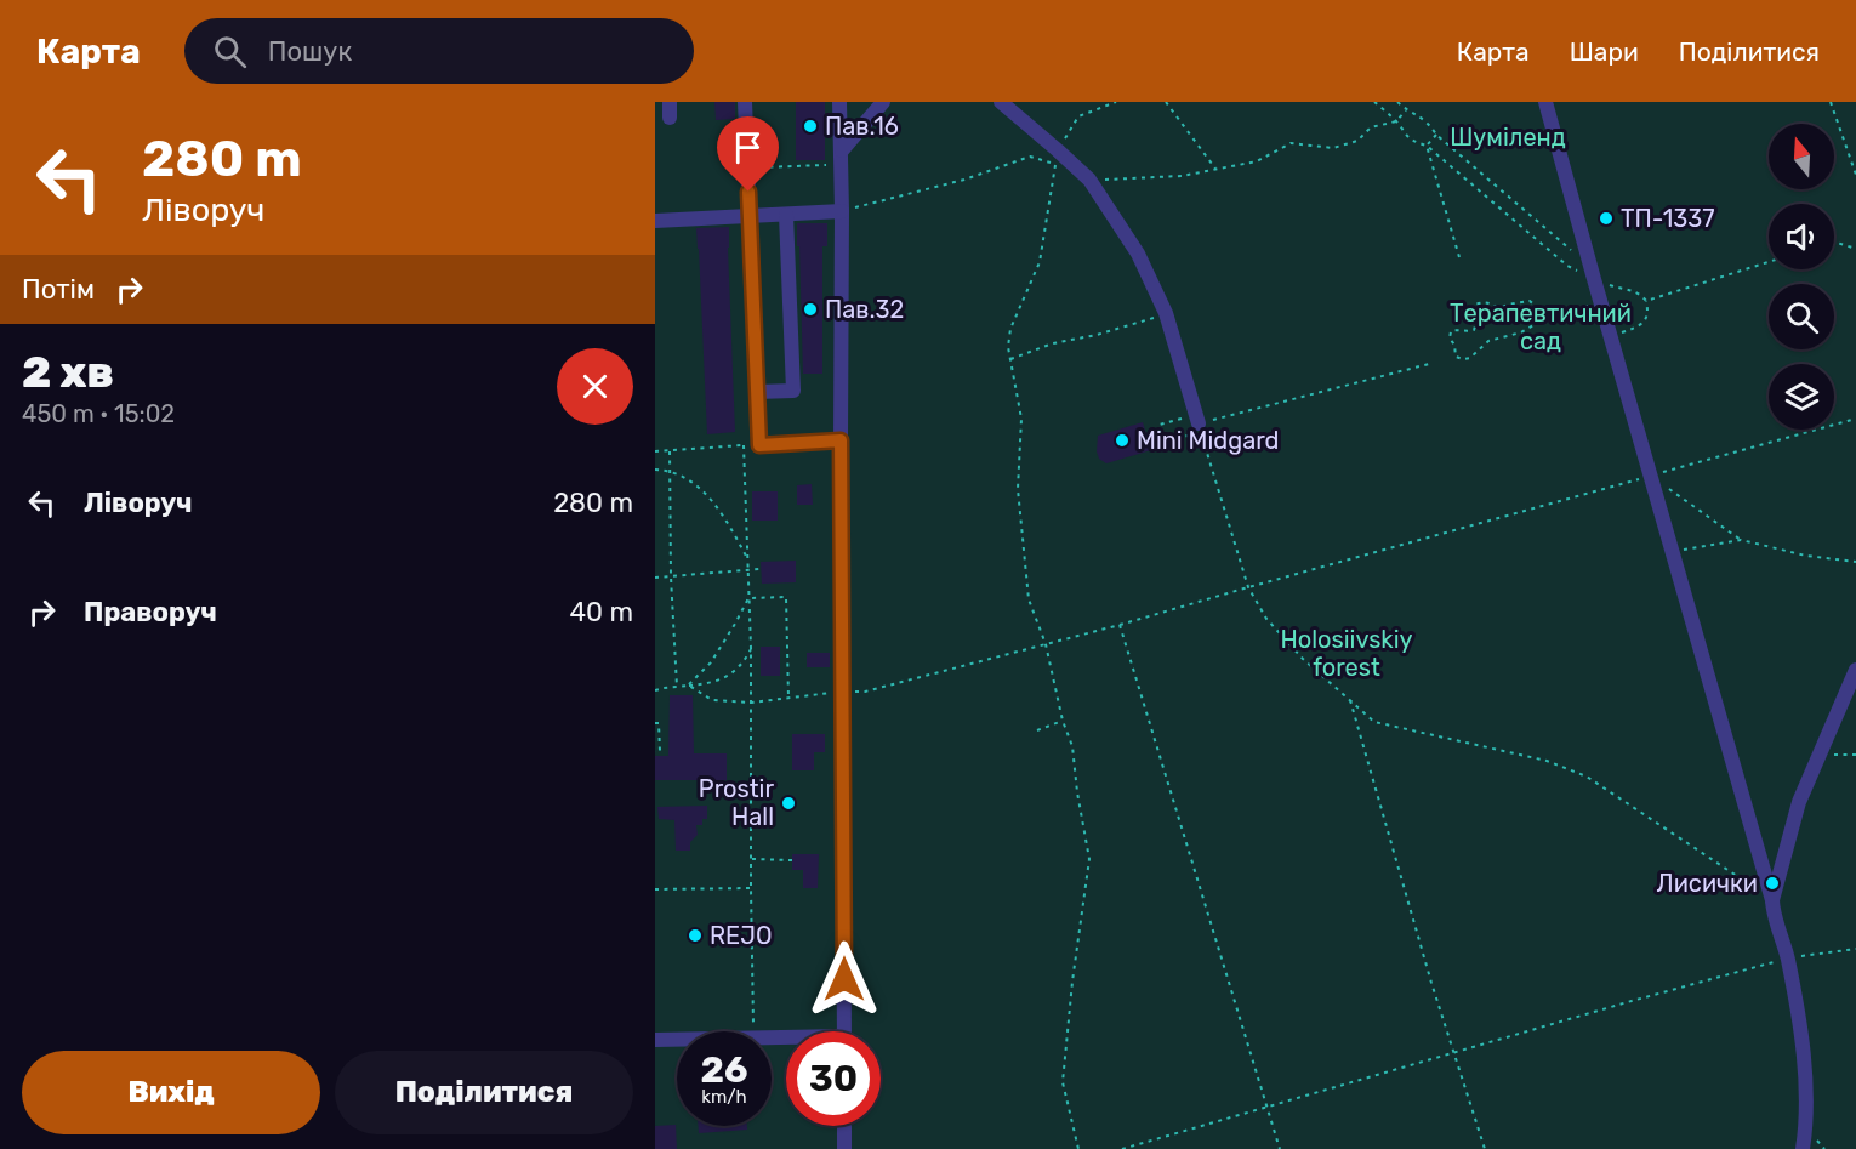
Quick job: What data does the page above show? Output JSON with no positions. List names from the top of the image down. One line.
{"parks":["Шуміленд","Терапевтичний сад","Holosiivskiy forest"],"places":["Пав.16","ТП-1337","Пав.32","Mini Midgard","Prostir Hall","Лисички","REJO"],"north":"top","page":{"header":"Карта","search":"Пошук","nav":["Карта","Шари","Поділитися"],"turn":["280 m","Ліворуч"],"then":"Потім","heading":["2 хв","450 m · 15:02"],"list":[{"name":"Ліворуч","value":"280 m"},{"name":"Праворуч","value":"40 m"}],"speed":"26 km/h","limit":"30","buttons":["Вихід","Поділитися"]}}
